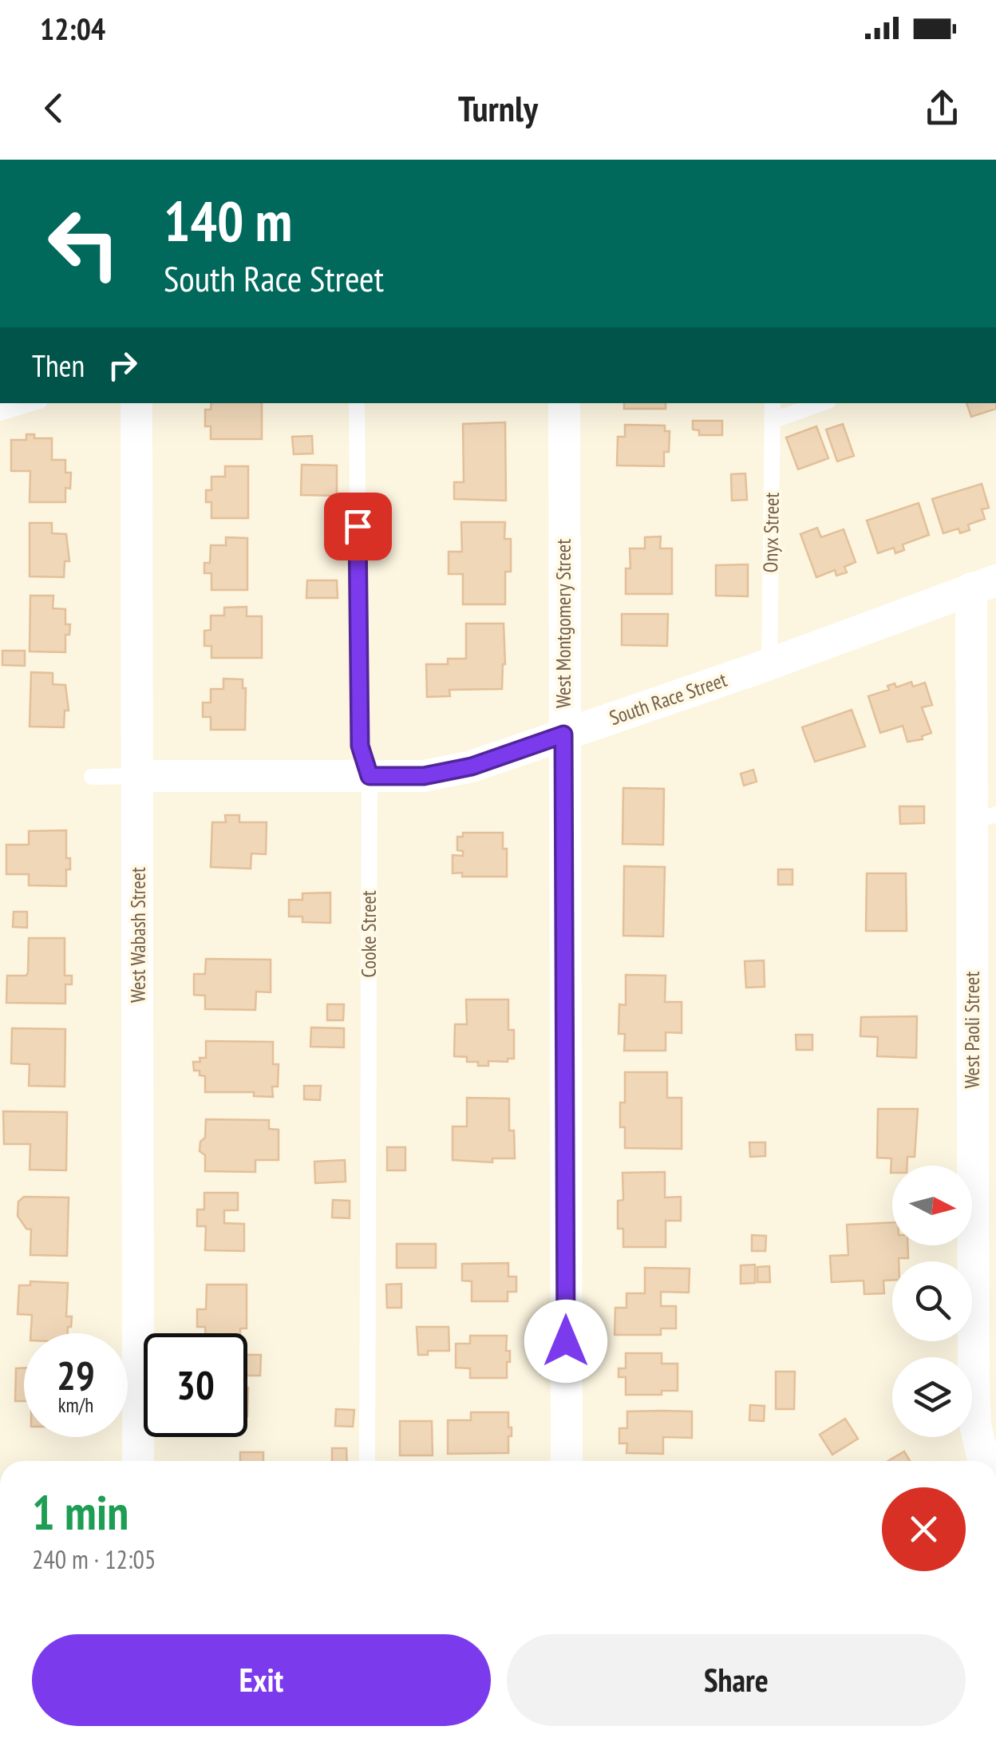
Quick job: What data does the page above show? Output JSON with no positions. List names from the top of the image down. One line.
{"streets":{"street":["West Montgomery Street","South Race Street","West Wabash Street","West Paoli Street"],"lane":["Onyx Street","Cooke Street"]},"crossings":[["Onyx Street","South Race Street"],["West Montgomery Street","South Race Street"],["South Race Street","Cooke Street"],["South Race Street","West Wabash Street"],["South Race Street","West Paoli Street"]],"north":"right","page":{"status":"12:04","header":"Turnly","turn":["140 m","South Race Street"],"then":"Then","speed":"29 km/h","limit":"30","heading":["1 min","240 m · 12:05"],"buttons":["Exit","Share"]}}
